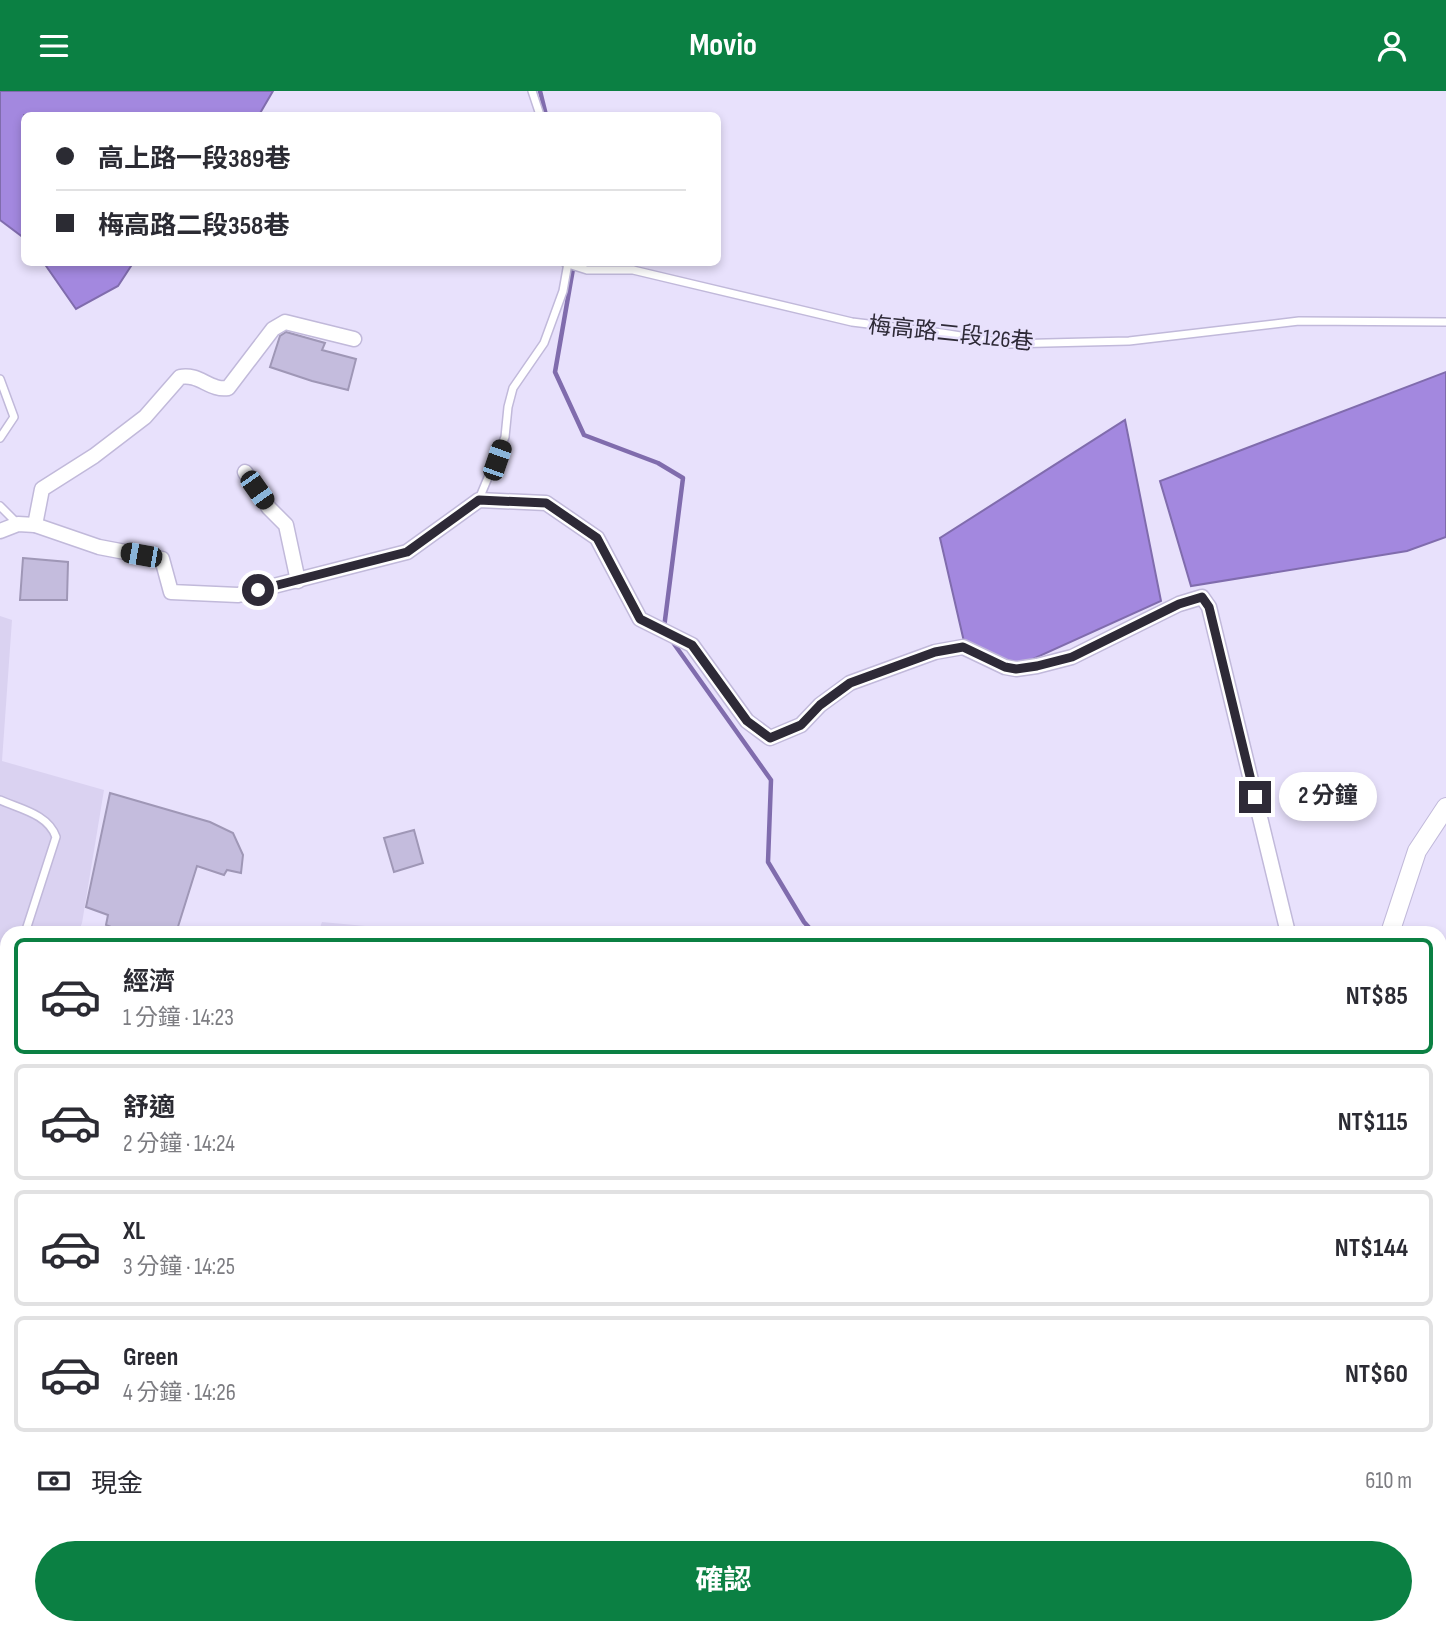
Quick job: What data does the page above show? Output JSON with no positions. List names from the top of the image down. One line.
{"streets":{"lane":["梅高路二段126巷"]},"page":{"header":"Movio","banner":["高上路一段389巷","梅高路二段358巷"],"bubble":"2 分鐘","list":[{"name":"經濟","note":"1 分鐘 · 14:23","value":"NT$85"},{"name":"舒適","note":"2 分鐘 · 14:24","value":"NT$115"},{"name":"XL","note":"3 分鐘 · 14:25","value":"NT$144"},{"name":"Green","note":"4 分鐘 · 14:26","value":"NT$60"}],"pay":["現金","610 m"],"buttons":"確認"}}
